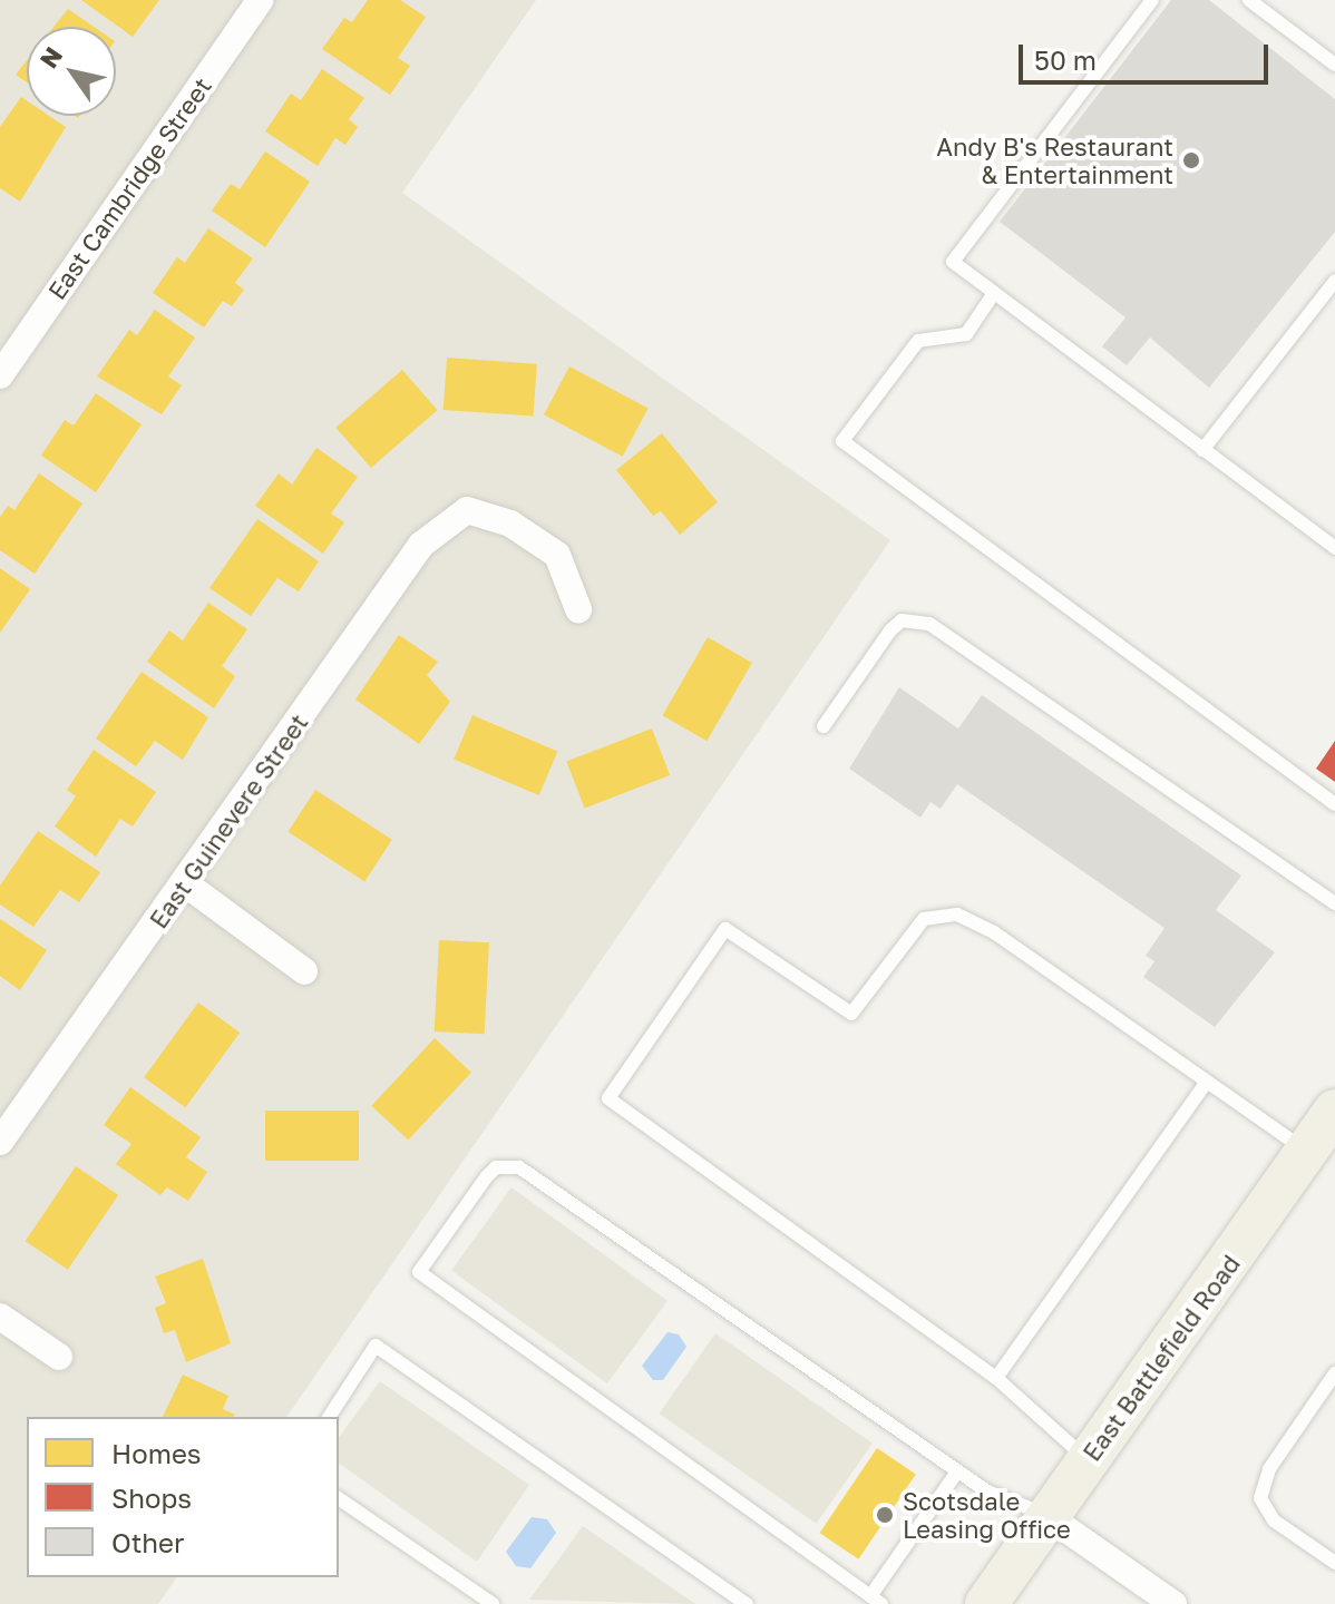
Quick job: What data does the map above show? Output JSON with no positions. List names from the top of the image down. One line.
{"streets":{"main road":["East Battlefield Road"],"street":["East Cambridge Street","East Guinevere Street"]},"places":["Andy B's Restaurant & Entertainment","Scotsdale Leasing Office"],"legend":["Homes","Shops","Other"],"scale_bar":"50 m","north":"top left"}
